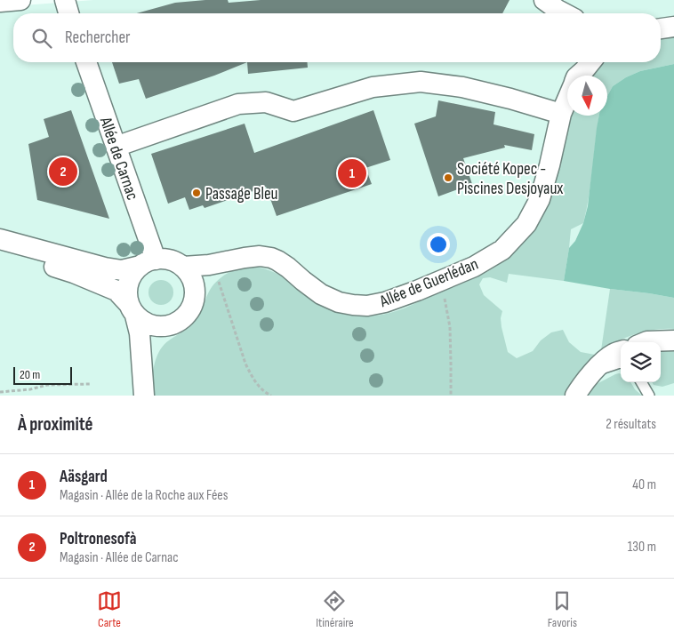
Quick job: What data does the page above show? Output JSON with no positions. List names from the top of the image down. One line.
{"streets":{"street":["Allée de Carnac","Allée de Guerlédan"]},"crossings":[["Allée de Carnac","Allée de Guerlédan"]],"places":["Société Kopec - Piscines Desjoyaux","Passage Bleu"],"scale_bar":"20 m","north":"bottom","page":{"search":"Rechercher","pins":["2","1"],"scale":"20 m","heading":["À proximité","2 résultats"],"list":[{"mark":"1","name":"Aäsgard","note":"Magasin · Allée de la Roche aux Fées","value":"40 m"},{"mark":"2","name":"Poltronesofà","note":"Magasin · Allée de Carnac","value":"130 m"}],"nav":["Carte","Itinéraire","Favoris"]}}
